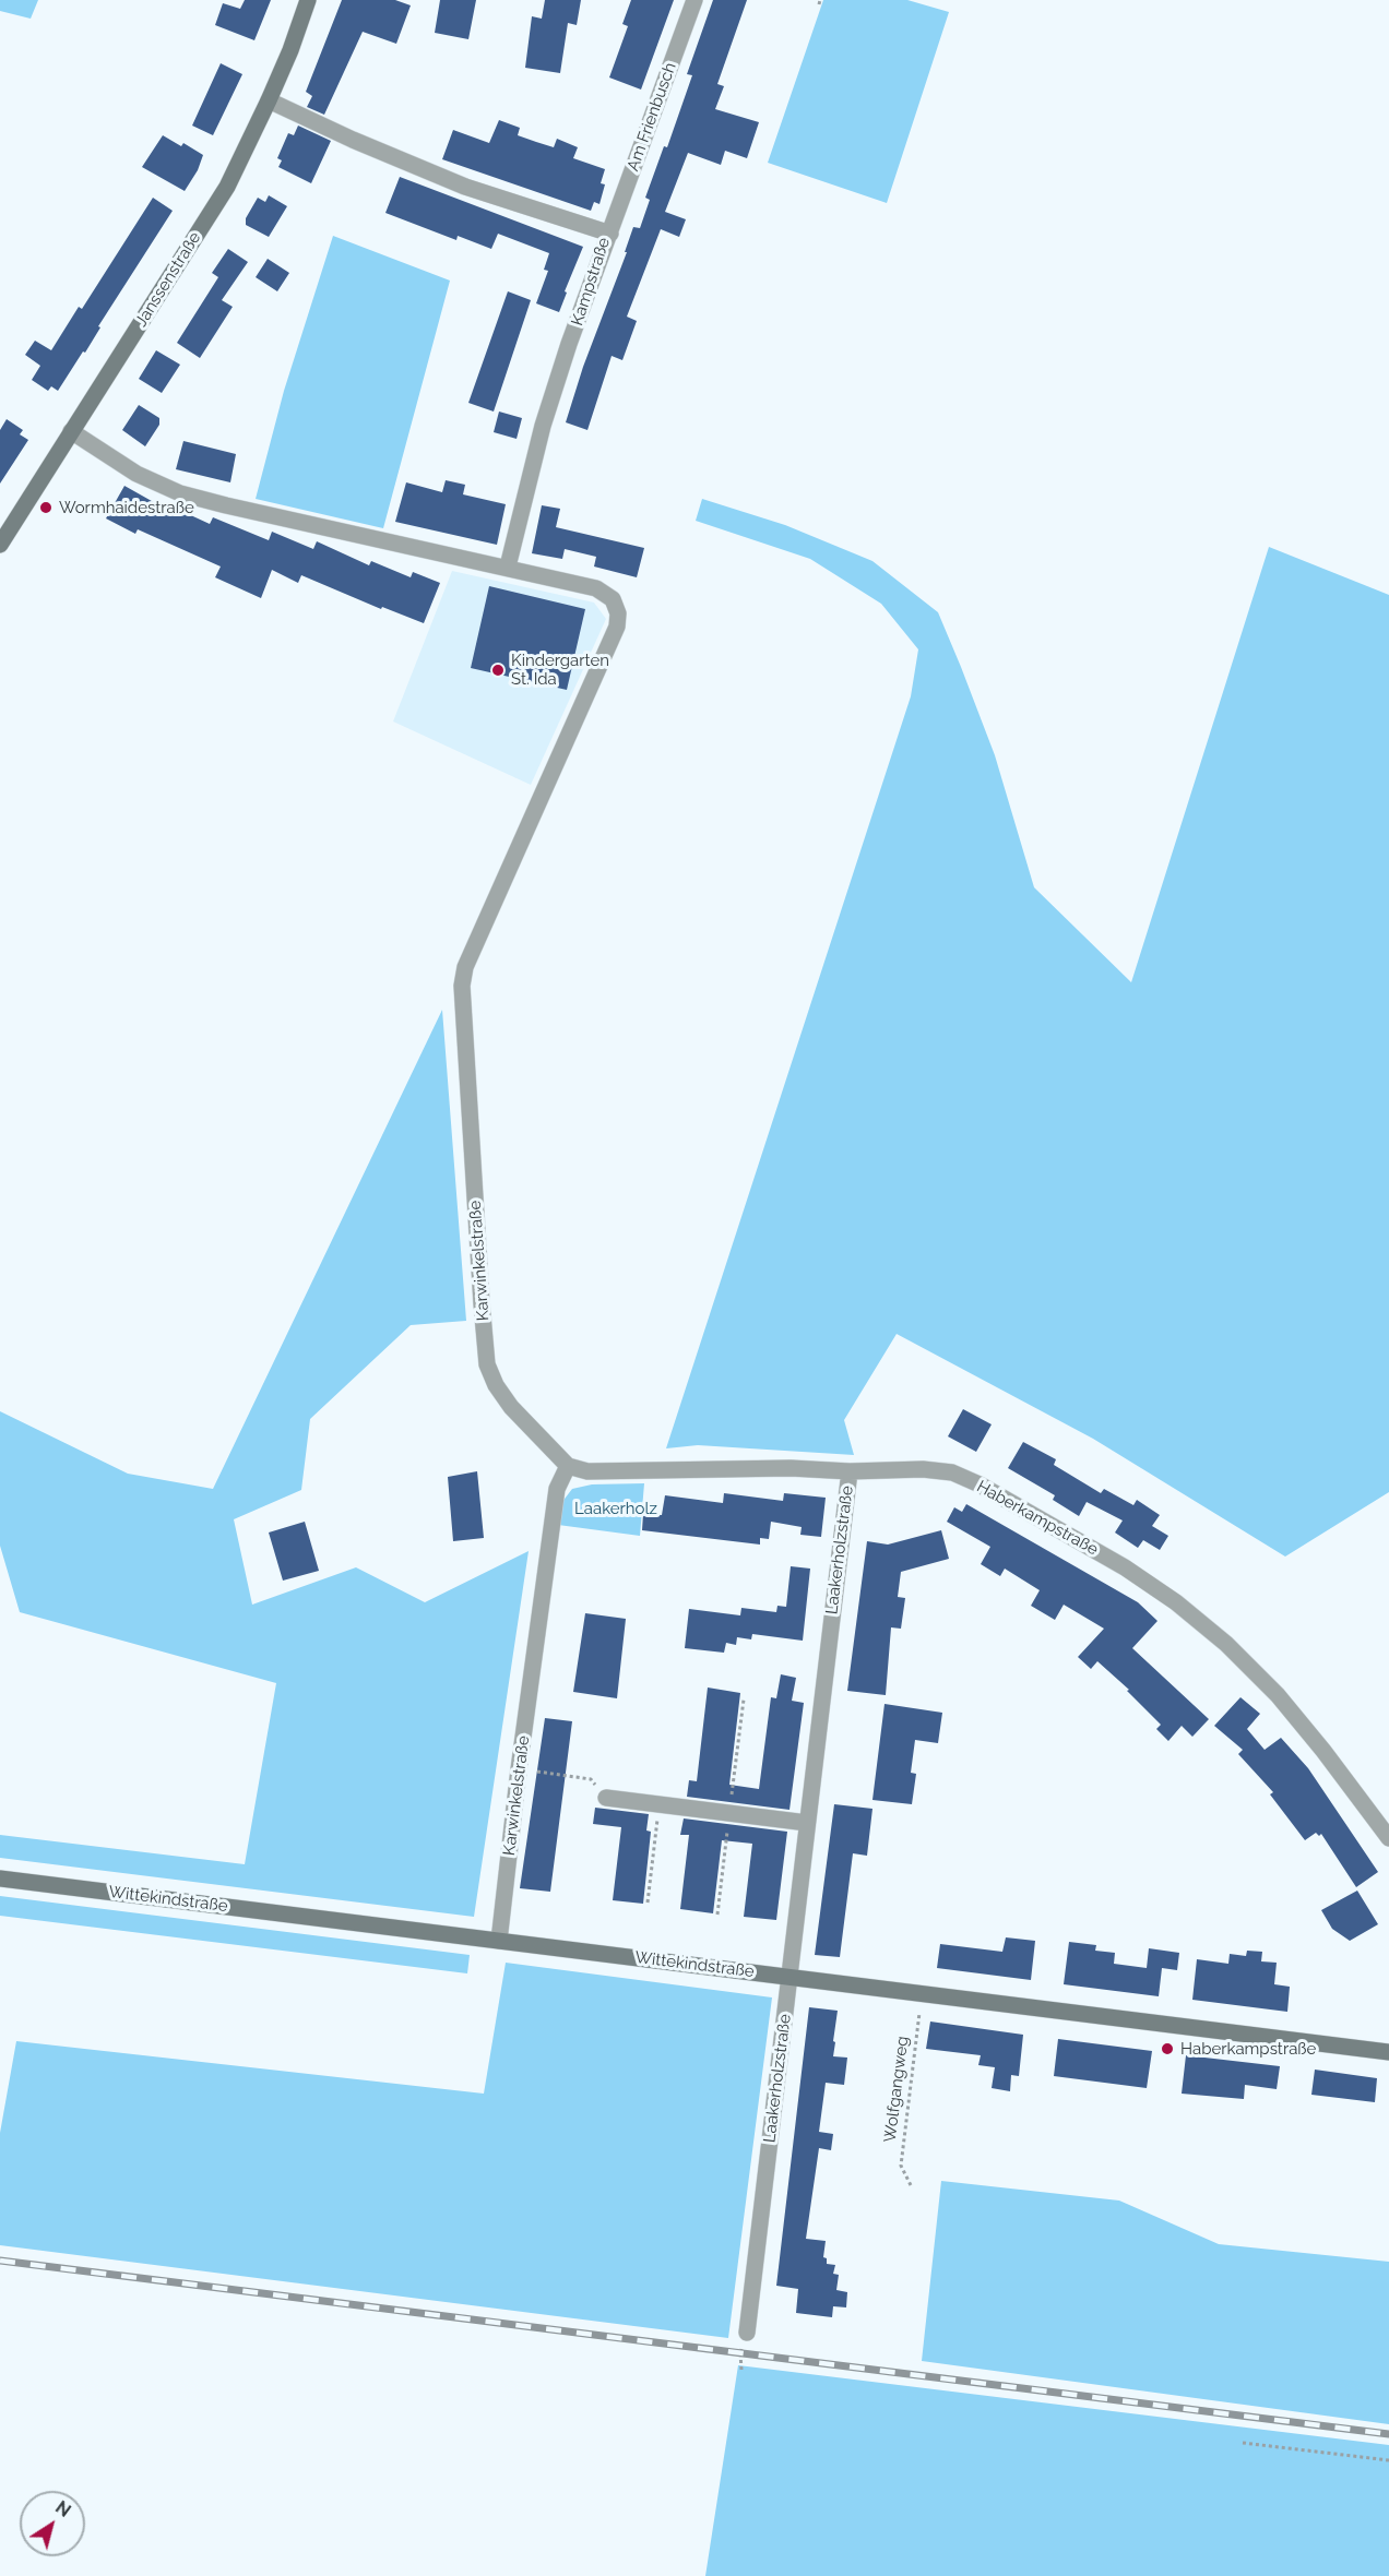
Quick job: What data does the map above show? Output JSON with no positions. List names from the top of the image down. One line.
{"streets":{"main road":["Janssenstraße","Wittekindstraße"],"street":["Am Frienbusch","Kampstraße","Karwinkelstraße","Haberkampstraße","Laakerholzstraße"],"path":["Wolfgangweg"]},"crossings":[["Am Frienbusch","Kampstraße"],["Janssenstraße","Kampstraße"],["Kampstraße","Karwinkelstraße"],["Karwinkelstraße","Haberkampstraße"],["Karwinkelstraße","Wittekindstraße"],["Haberkampstraße","Laakerholzstraße"],["Laakerholzstraße","Wittekindstraße"],["Wittekindstraße","Wolfgangweg"]],"parks":["Laakerholz"],"places":["Wormhaidestraße","Kindergarten St. Ida","Haberkampstraße"],"north":"top right"}
